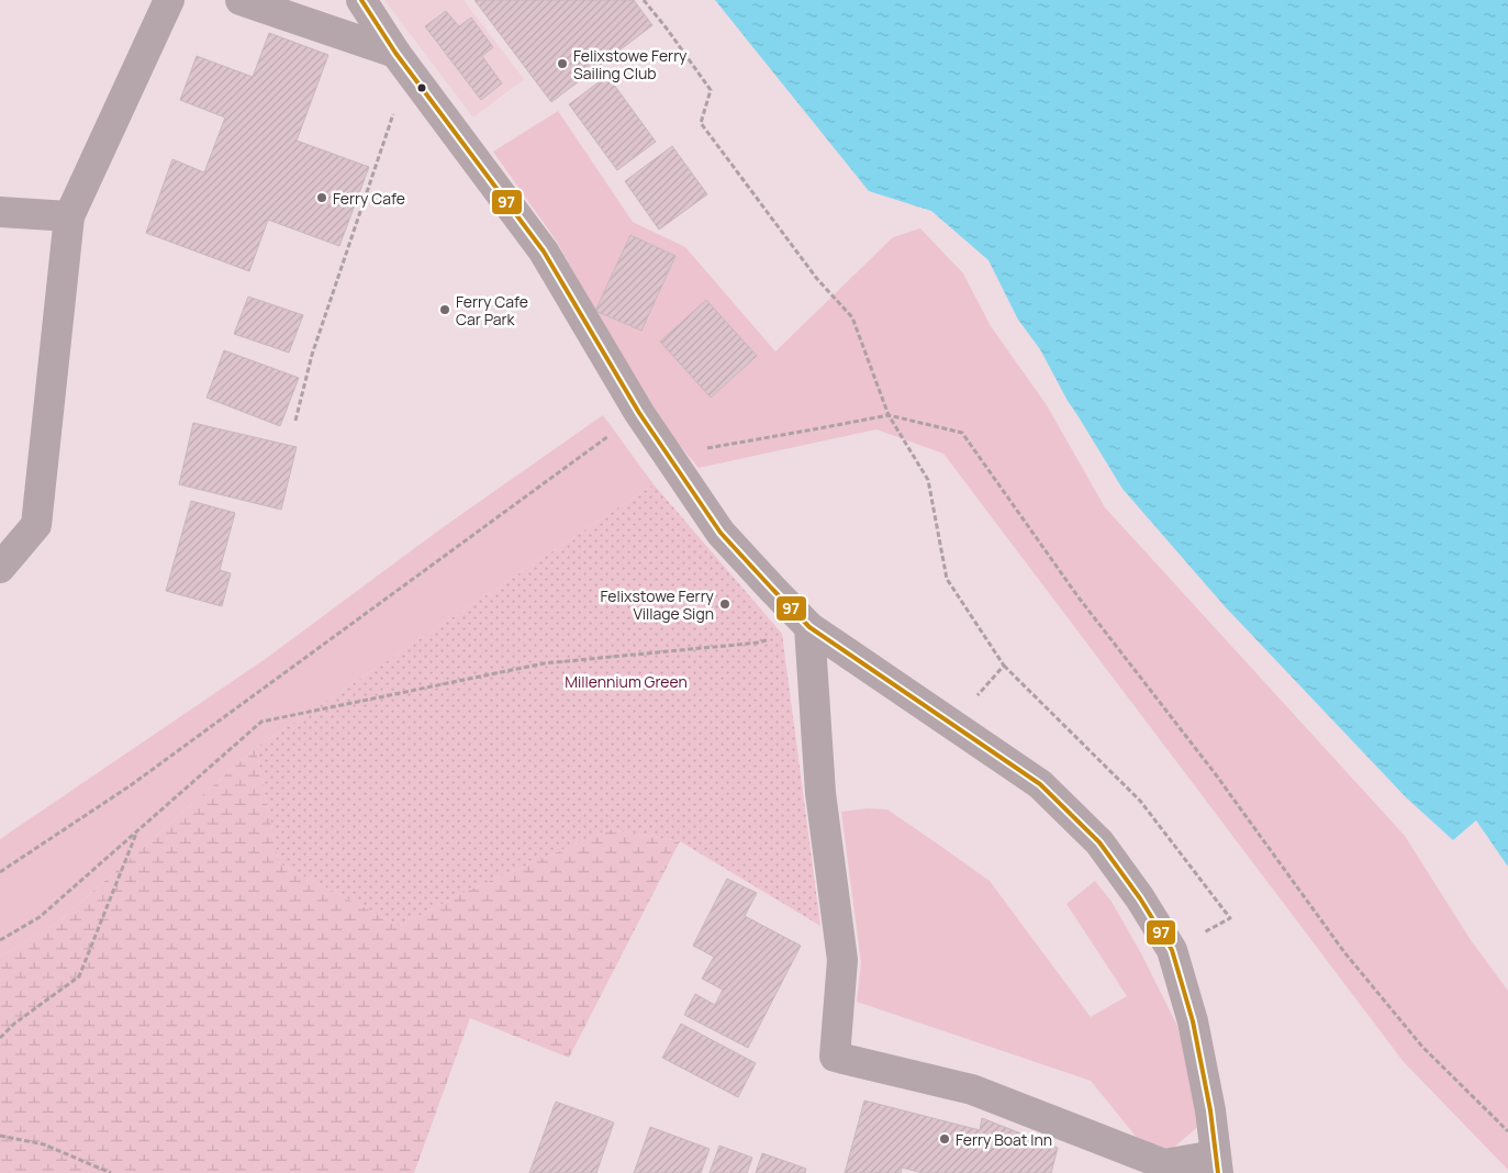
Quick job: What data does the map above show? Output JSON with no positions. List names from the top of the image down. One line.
{"parks":["Millennium Green"],"places":["Felixstowe Ferry Sailing Club","Ferry Cafe","Ferry Cafe Car Park","Felixstowe Ferry Village Sign","Ferry Boat Inn"],"lines":["transit line 97"]}
